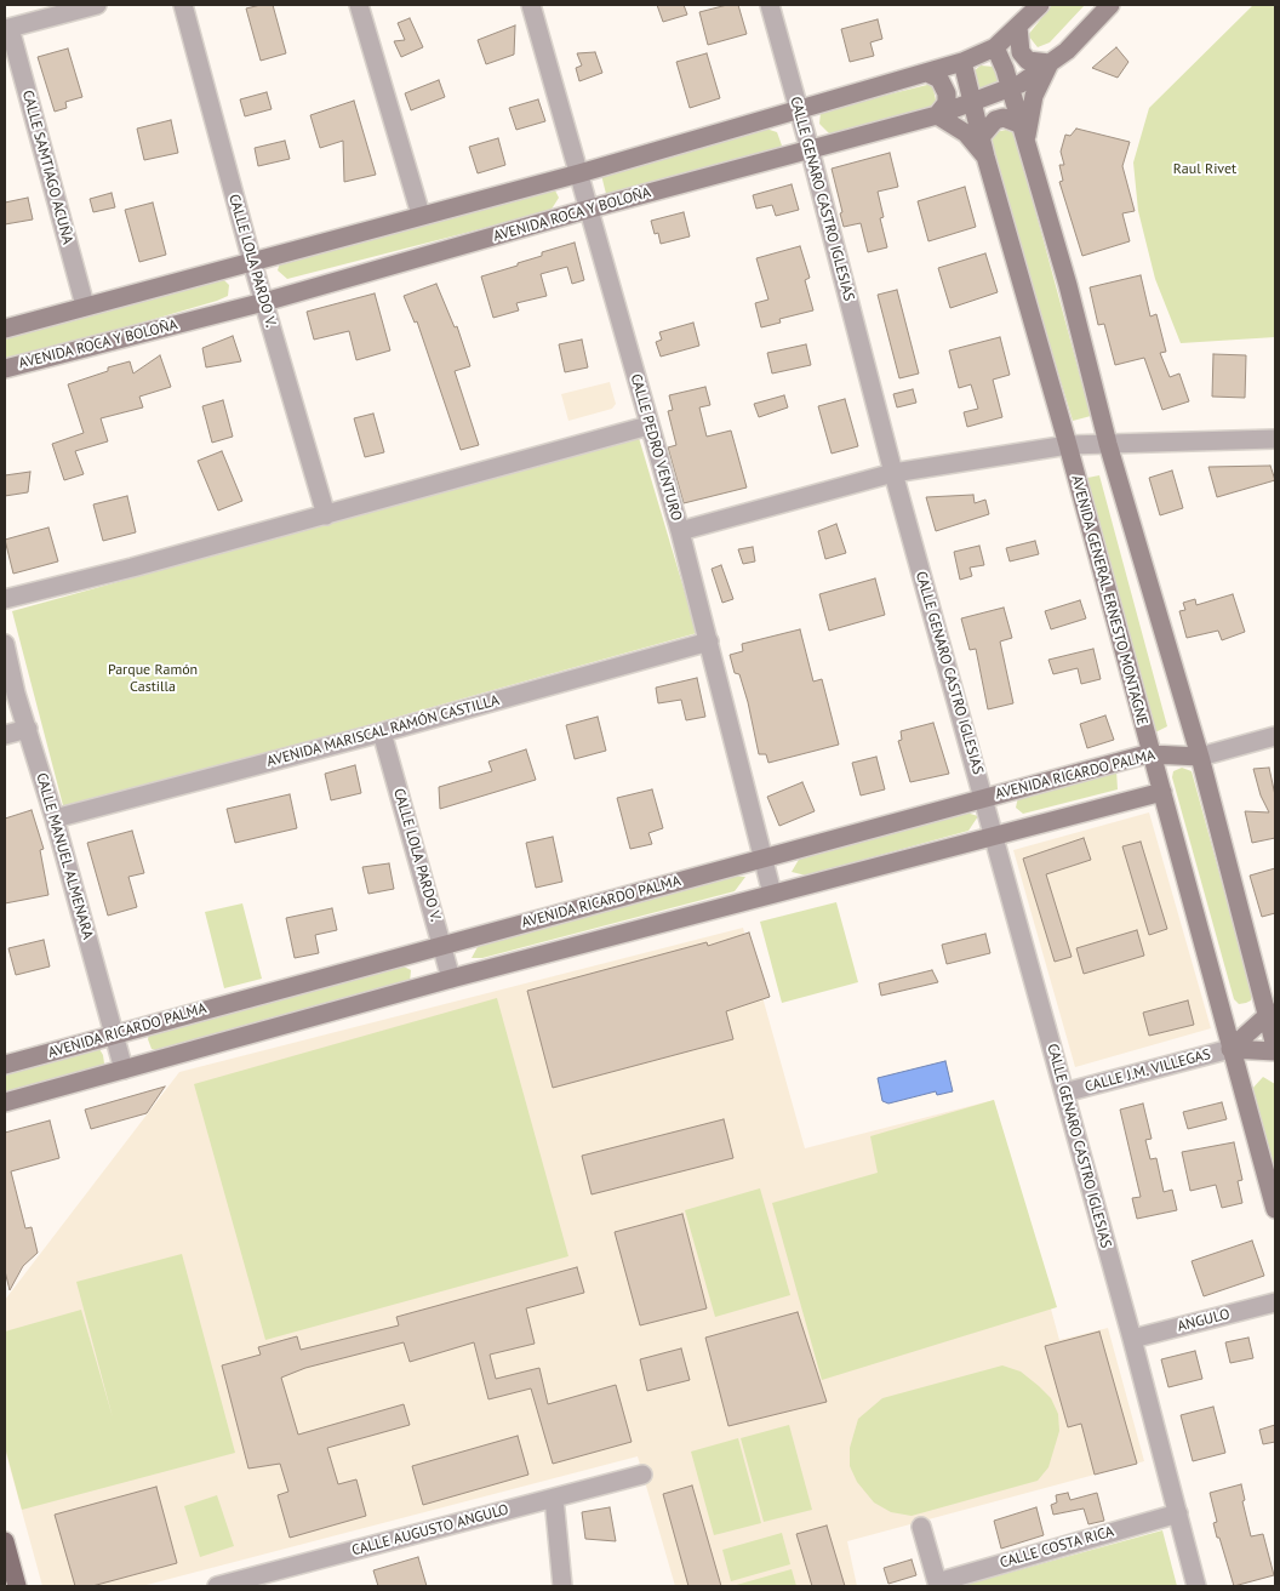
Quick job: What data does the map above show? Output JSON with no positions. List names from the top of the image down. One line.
{"streets":{"main road":["AVENIDA ROCA Y BOLOÑA","AVENIDA GENERAL ERNESTO MONTAGNE","AVENIDA RICARDO PALMA"],"street":["CALLE SAMTIAGO ACUÑA","CALLE GENARO CASTRO IGLESIAS","CALLE LOLA PARDO V.","CALLE PEDRO VENTURO","AVENIDA MARISCAL RAMÓN CASTILLA","CALLE MANUEL ALMENARA","CALLE J.M. VILLEGAS","ANGULO","CALLE AUGUSTO ANGULO","CALLE COSTA RICA"]},"crossings":[["CALLE GENARO CASTRO IGLESIAS","AVENIDA ROCA Y BOLOÑA"],["CALLE GENARO CASTRO IGLESIAS","AVENIDA RICARDO PALMA"],["CALLE GENARO CASTRO IGLESIAS","CALLE J.M. VILLEGAS"],["CALLE GENARO CASTRO IGLESIAS","ANGULO"],["CALLE GENARO CASTRO IGLESIAS","CALLE COSTA RICA"],["AVENIDA ROCA Y BOLOÑA","CALLE LOLA PARDO V."],["AVENIDA ROCA Y BOLOÑA","CALLE PEDRO VENTURO"],["AVENIDA ROCA Y BOLOÑA","AVENIDA GENERAL ERNESTO MONTAGNE"],["CALLE LOLA PARDO V.","AVENIDA MARISCAL RAMÓN CASTILLA"],["CALLE LOLA PARDO V.","AVENIDA RICARDO PALMA"],["CALLE PEDRO VENTURO","AVENIDA MARISCAL RAMÓN CASTILLA"],["CALLE PEDRO VENTURO","AVENIDA RICARDO PALMA"],["AVENIDA GENERAL ERNESTO MONTAGNE","AVENIDA RICARDO PALMA"],["AVENIDA GENERAL ERNESTO MONTAGNE","CALLE J.M. VILLEGAS"],["AVENIDA MARISCAL RAMÓN CASTILLA","CALLE MANUEL ALMENARA"],["AVENIDA RICARDO PALMA","CALLE MANUEL ALMENARA"]],"parks":["Raul Rivet","Parque Ramón Castilla"]}
